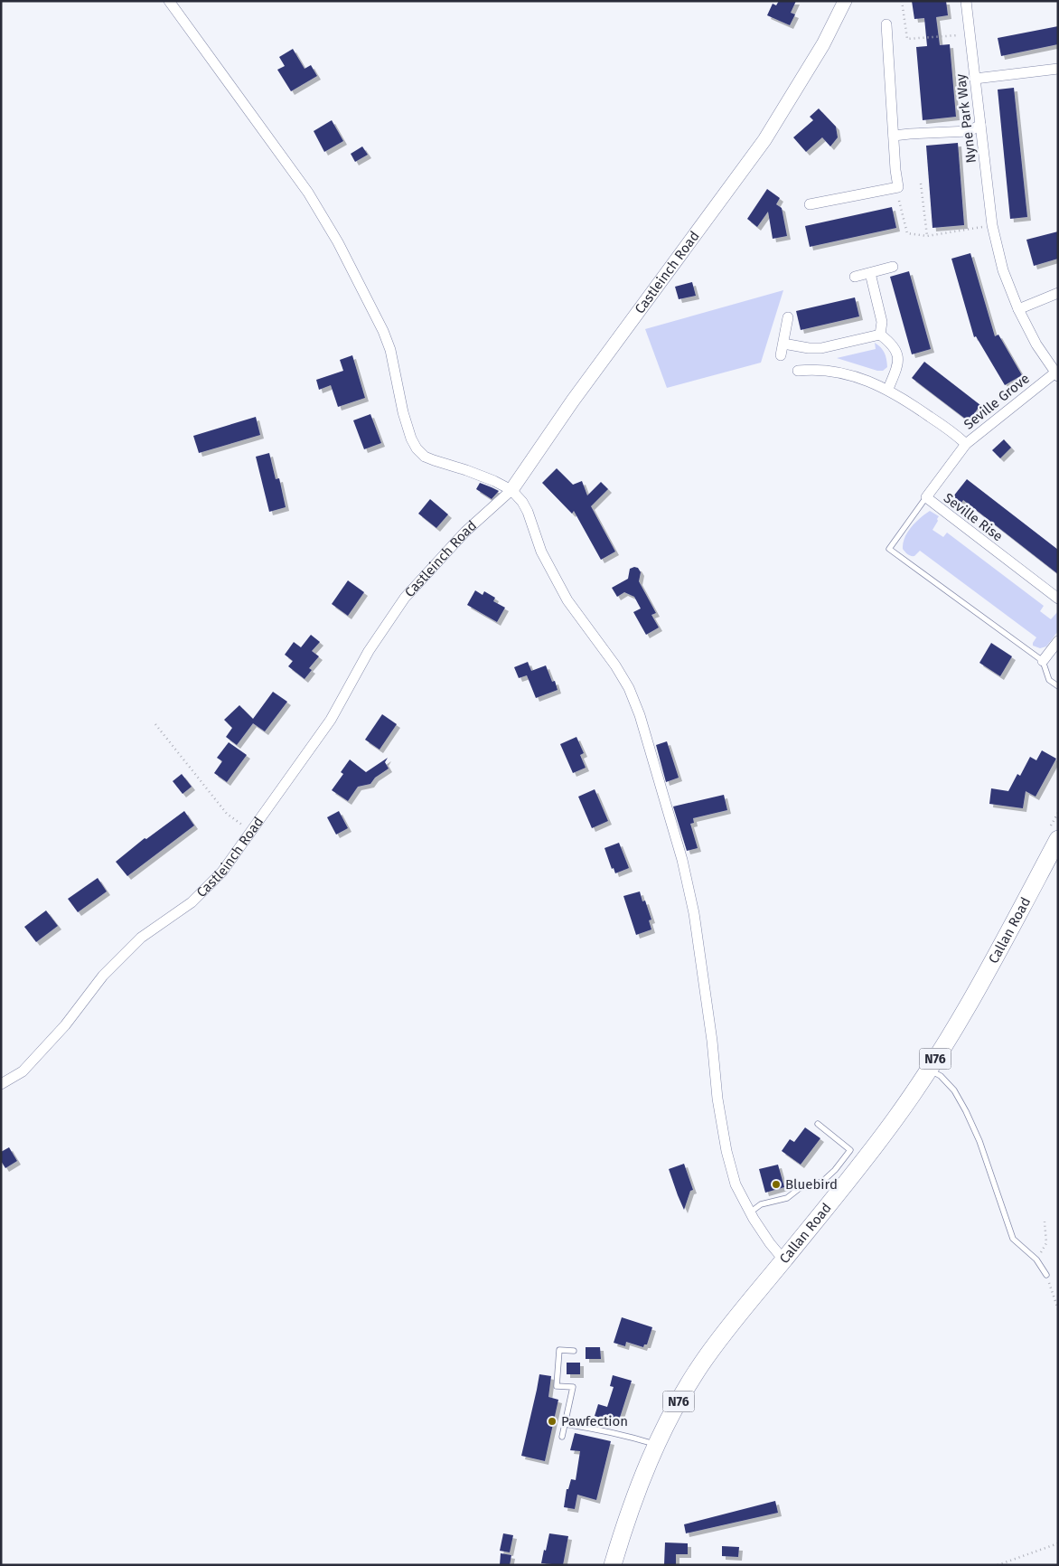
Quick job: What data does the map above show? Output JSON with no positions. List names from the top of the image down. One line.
{"streets":{"main road":["Callan Road","N76"],"street":["Nyne Park Way","Castleinch Road","Seville Grove","Seville Rise"]},"crossings":[["Nyne Park Way","Seville Grove"],["Seville Grove","Seville Rise"]],"places":["Bluebird","Pawfection"]}
